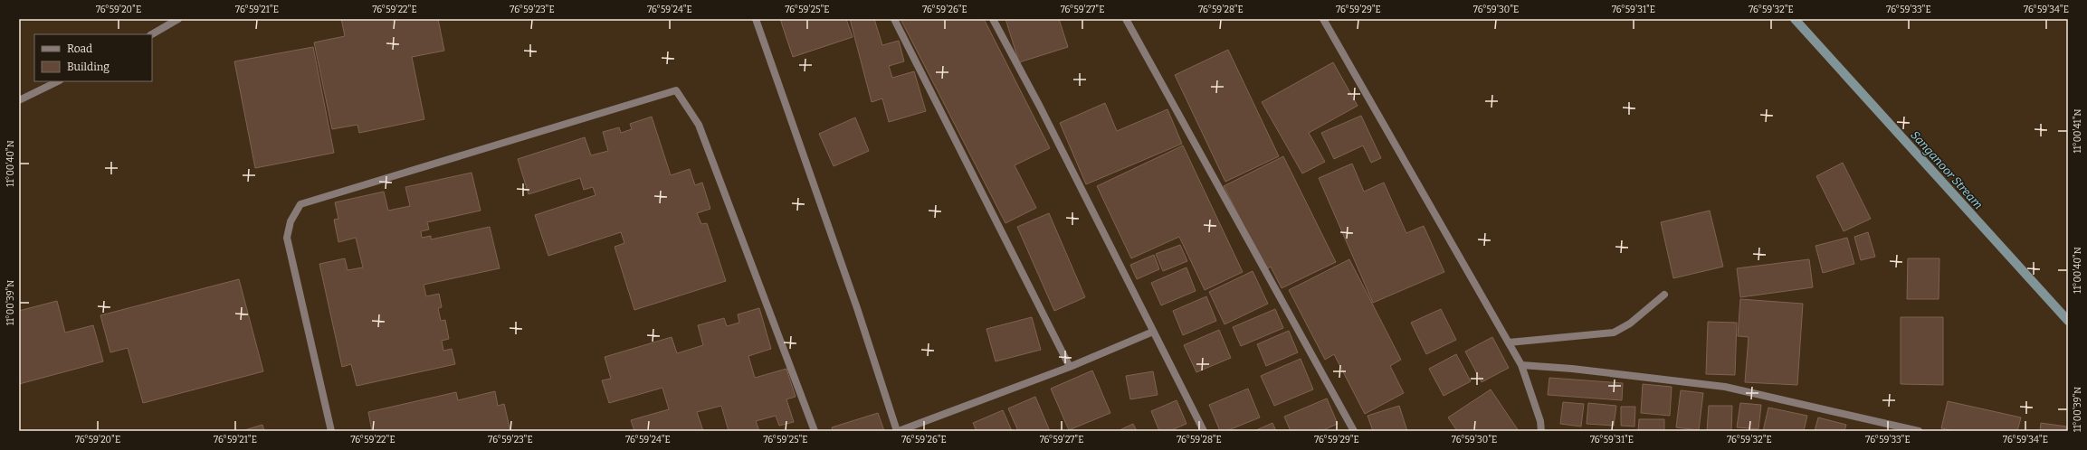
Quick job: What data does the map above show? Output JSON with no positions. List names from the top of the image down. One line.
{"water":["Sanganoor Stream"],"legend":["Road","Building"],"coordinates":["76°59'20\"E","76°59'21\"E","76°59'22\"E","76°59'23\"E","76°59'24\"E","76°59'25\"E","76°59'26\"E","76°59'27\"E","76°59'28\"E","76°59'29\"E","76°59'30\"E","76°59'31\"E","76°59'32\"E","76°59'33\"E","76°59'34\"E","11°00'41\"N","11°00'40\"N","11°00'39\"N"]}
